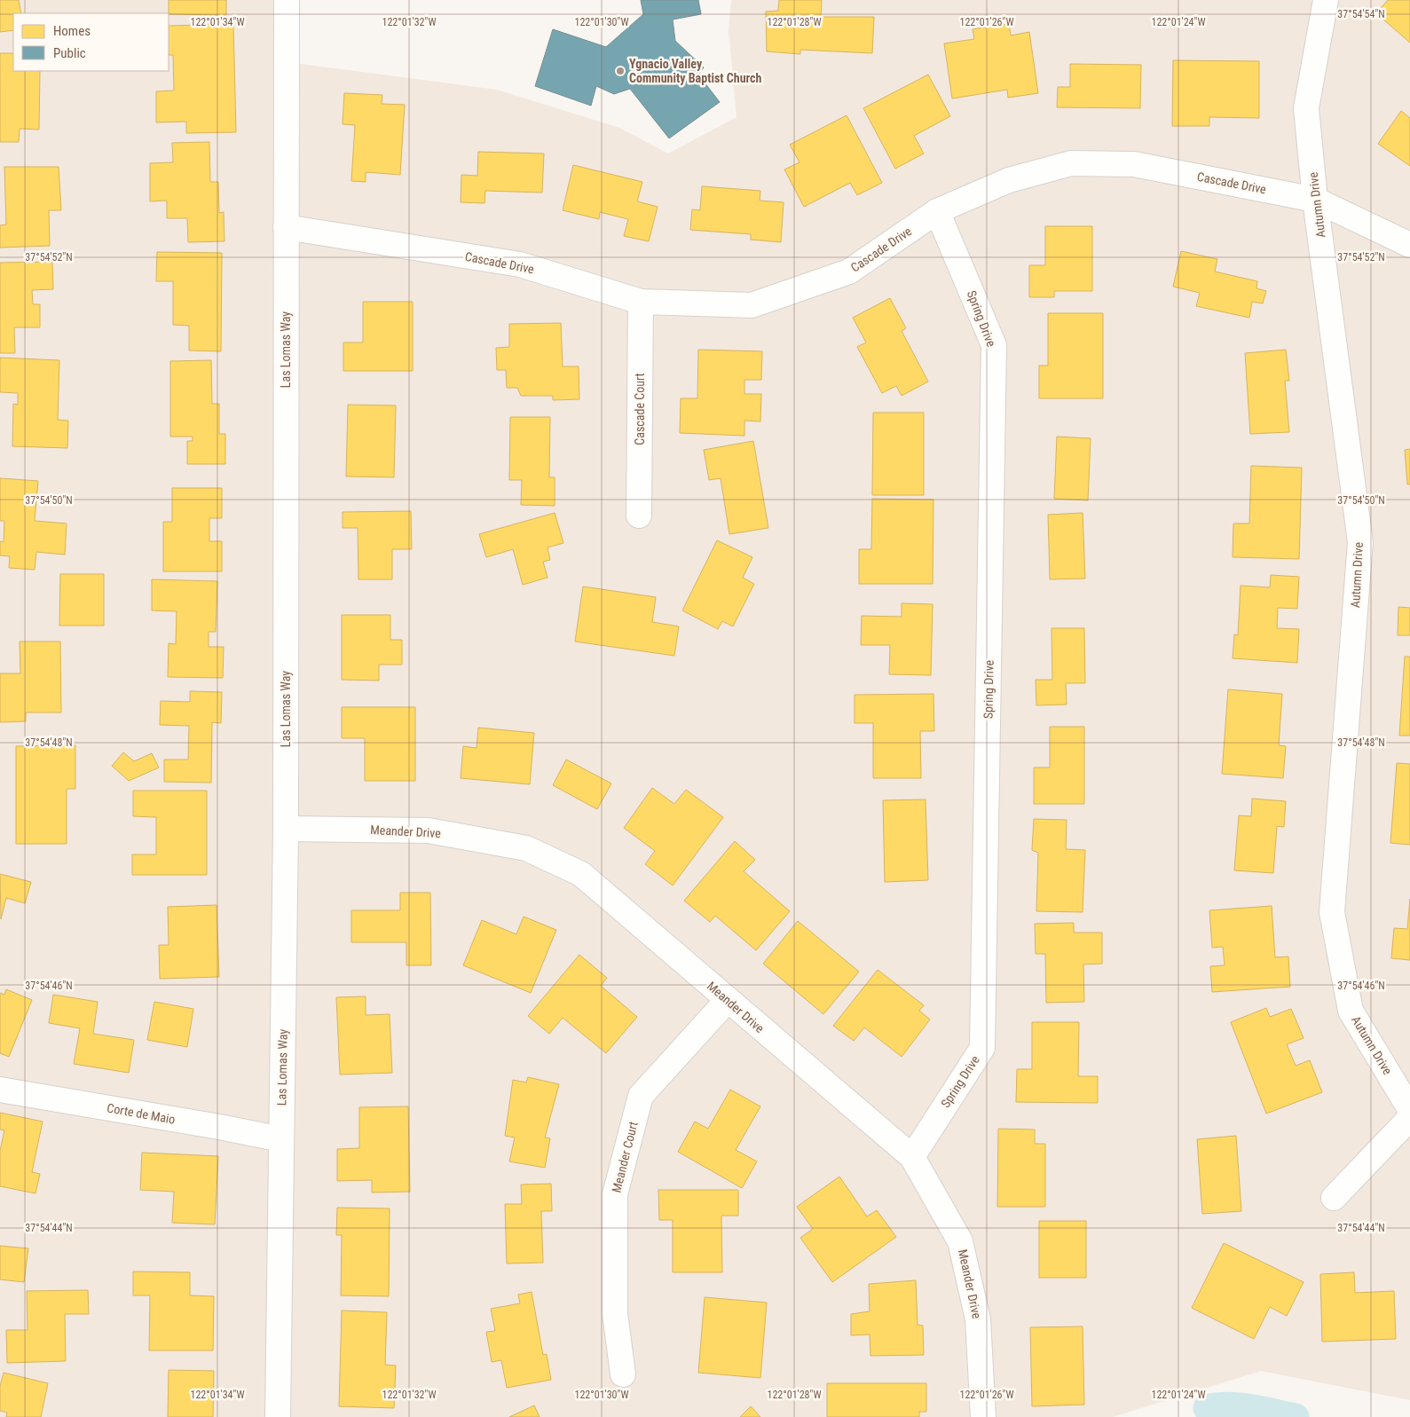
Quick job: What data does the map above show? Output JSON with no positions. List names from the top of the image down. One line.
{"streets":{"street":["Cascade Drive","Autumn Drive","Spring Drive","Las Lomas Way","Cascade Court","Meander Drive","Corte de Maio","Meander Court"]},"crossings":[["Cascade Drive","Autumn Drive"],["Cascade Drive","Spring Drive"],["Cascade Drive","Las Lomas Way"],["Cascade Drive","Cascade Court"],["Spring Drive","Meander Drive"],["Las Lomas Way","Meander Drive"],["Las Lomas Way","Corte de Maio"],["Meander Drive","Meander Court"]],"places":["Ygnacio Valley Community Baptist Church"],"legend":["Homes","Public"],"coordinates":["37°54'54\"N","122°01'34\"W","122°01'32\"W","122°01'30\"W","122°01'28\"W","122°01'26\"W","122°01'24\"W","37°54'52\"N","37°54'50\"N","37°54'48\"N","37°54'46\"N","37°54'44\"N"]}
